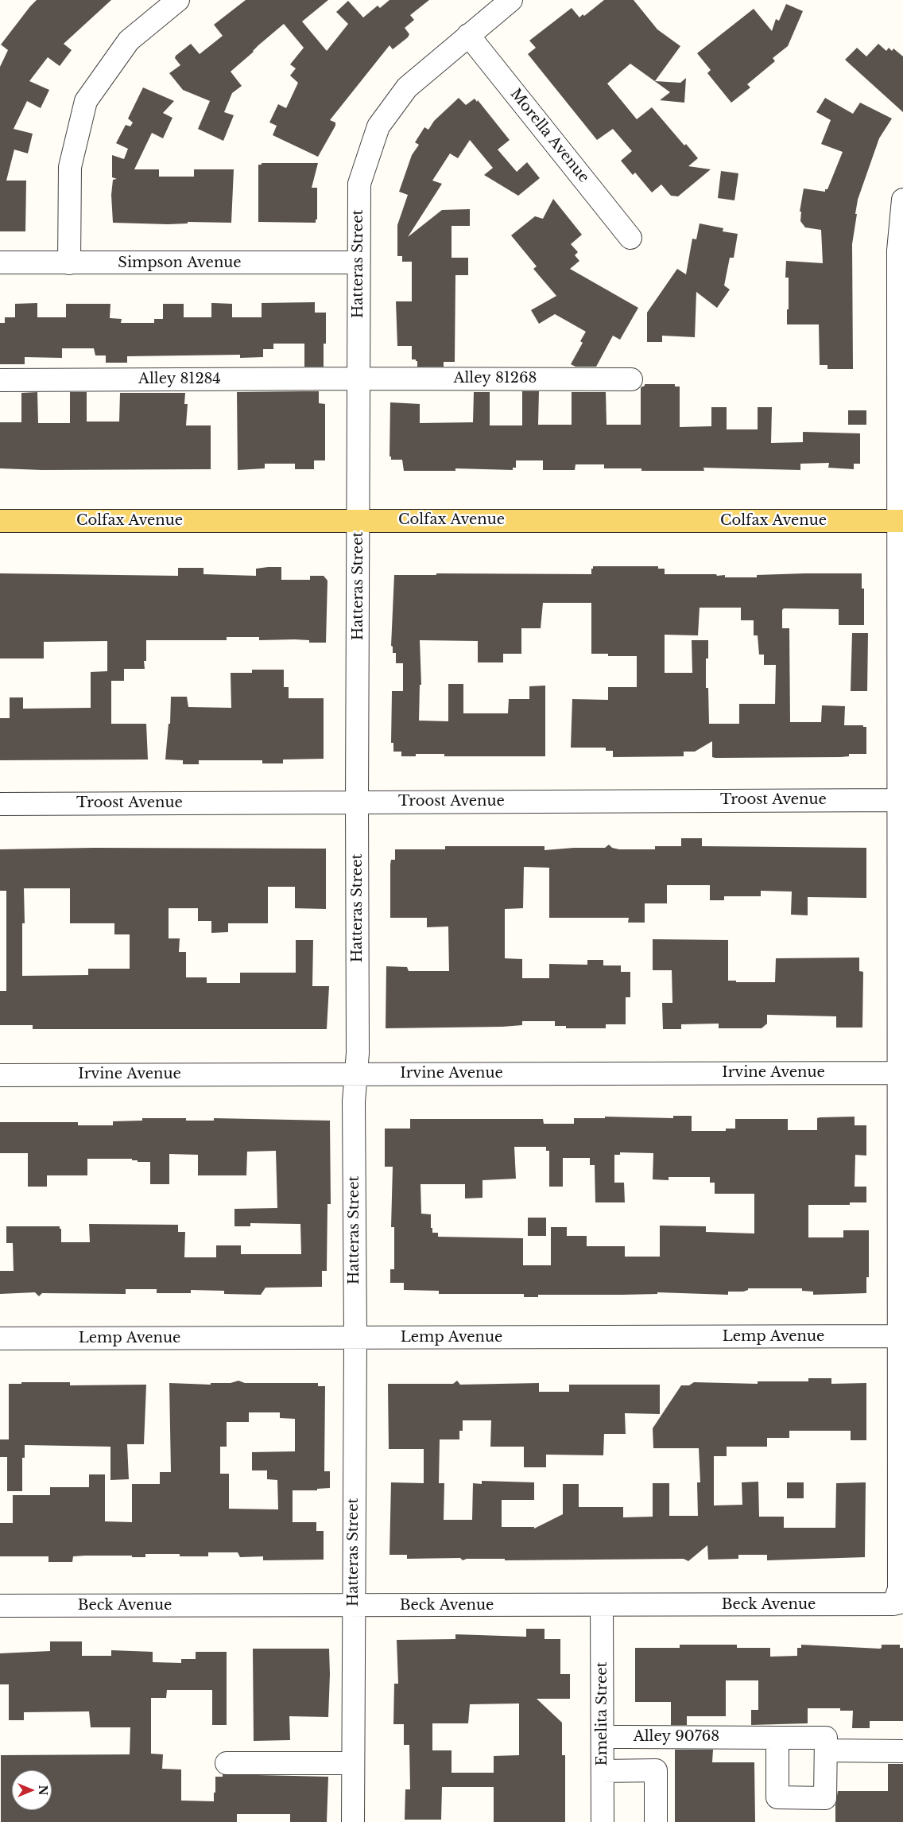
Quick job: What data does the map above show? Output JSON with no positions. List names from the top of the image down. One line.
{"streets":{"main road":["Colfax Avenue"],"street":["Morella Avenue","Simpson Avenue","Hatteras Street","Alley 81268","Alley 81284","Troost Avenue","Irvine Avenue","Lemp Avenue","Beck Avenue","Emelita Street","Alley 90768"]},"crossings":[["Morella Avenue","Hatteras Street"],["Simpson Avenue","Hatteras Street"],["Hatteras Street","Alley 81268"],["Hatteras Street","Alley 81284"],["Hatteras Street","Colfax Avenue"],["Hatteras Street","Troost Avenue"],["Hatteras Street","Irvine Avenue"],["Hatteras Street","Lemp Avenue"],["Hatteras Street","Beck Avenue"],["Alley 81268","Alley 81284"],["Beck Avenue","Emelita Street"],["Emelita Street","Alley 90768"]],"north":"right"}
